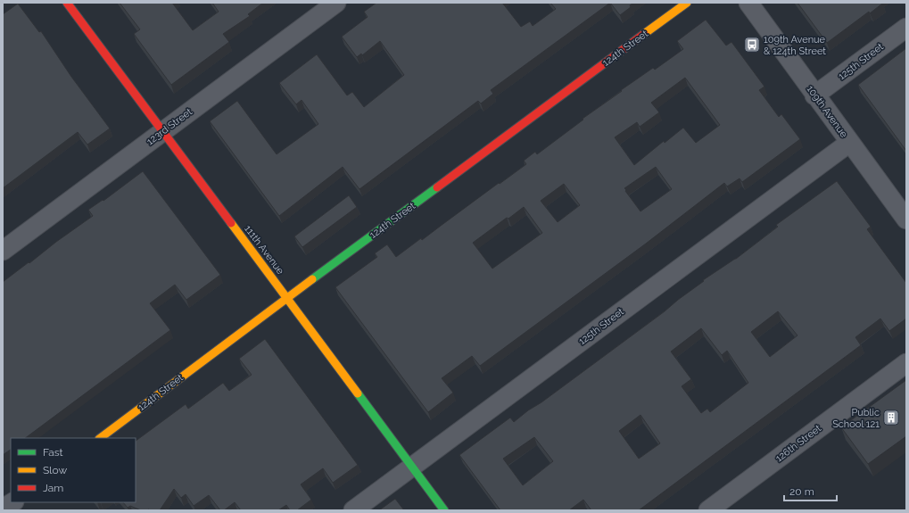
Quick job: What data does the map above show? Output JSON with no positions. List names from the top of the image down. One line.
{"streets":{"street":["124th Street","125th Street","109th Avenue","123rd Street","111th Avenue","126th Street"]},"crossings":[["124th Street","111th Avenue"],["125th Street","109th Avenue"],["125th Street","111th Avenue"],["123rd Street","111th Avenue"]],"places":{"bus stop":["109th Avenue & 124th Street"],"building":["Public School 121"]},"legend":["Fast","Slow","Jam"],"scale_bar":"20 m"}
